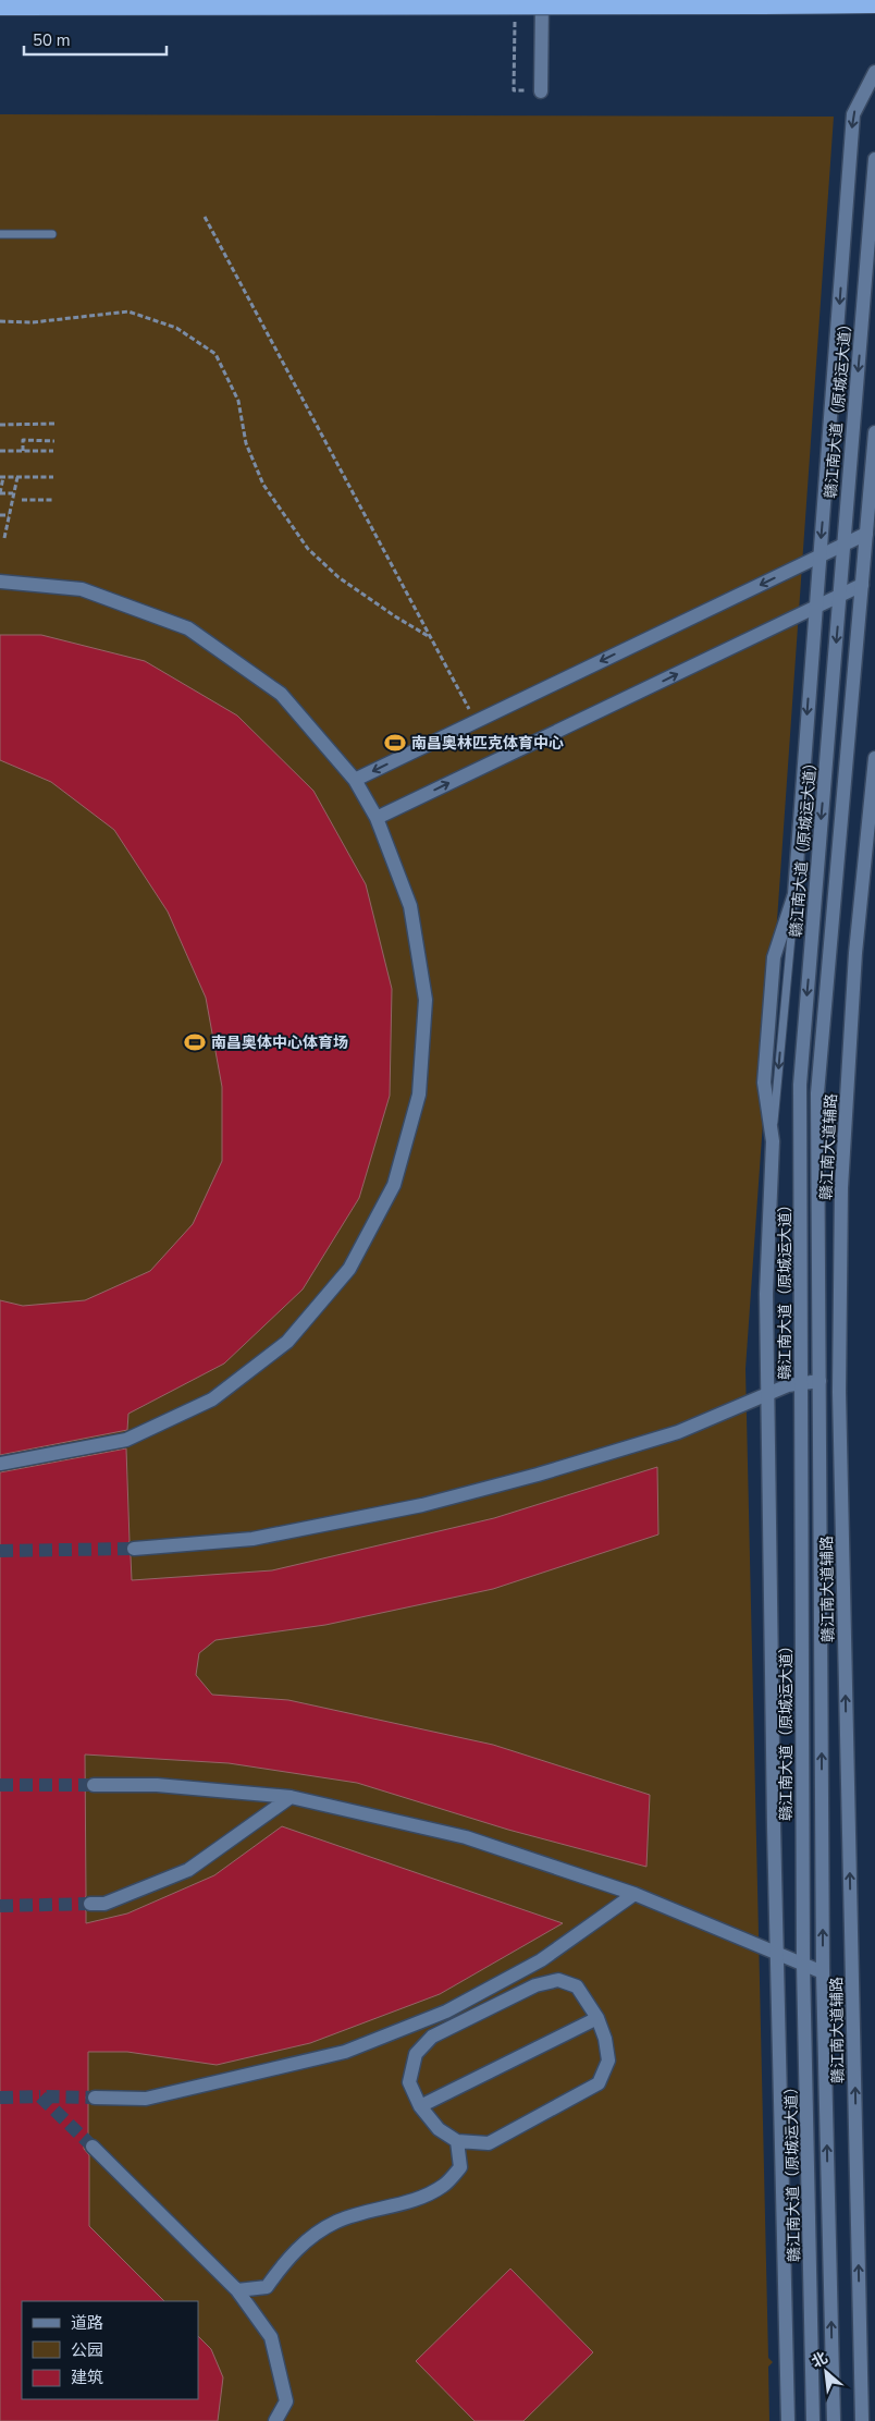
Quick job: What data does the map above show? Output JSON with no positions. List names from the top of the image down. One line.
{"streets":{"street":["赣江南大道（原城运大道）","赣江南大道辅路"]},"places":{"sports":["南昌奥林匹克体育中心","南昌奥体中心体育场"]},"legend":["道路","公园","建筑"],"scale_bar":"50 m","north":"top left"}
